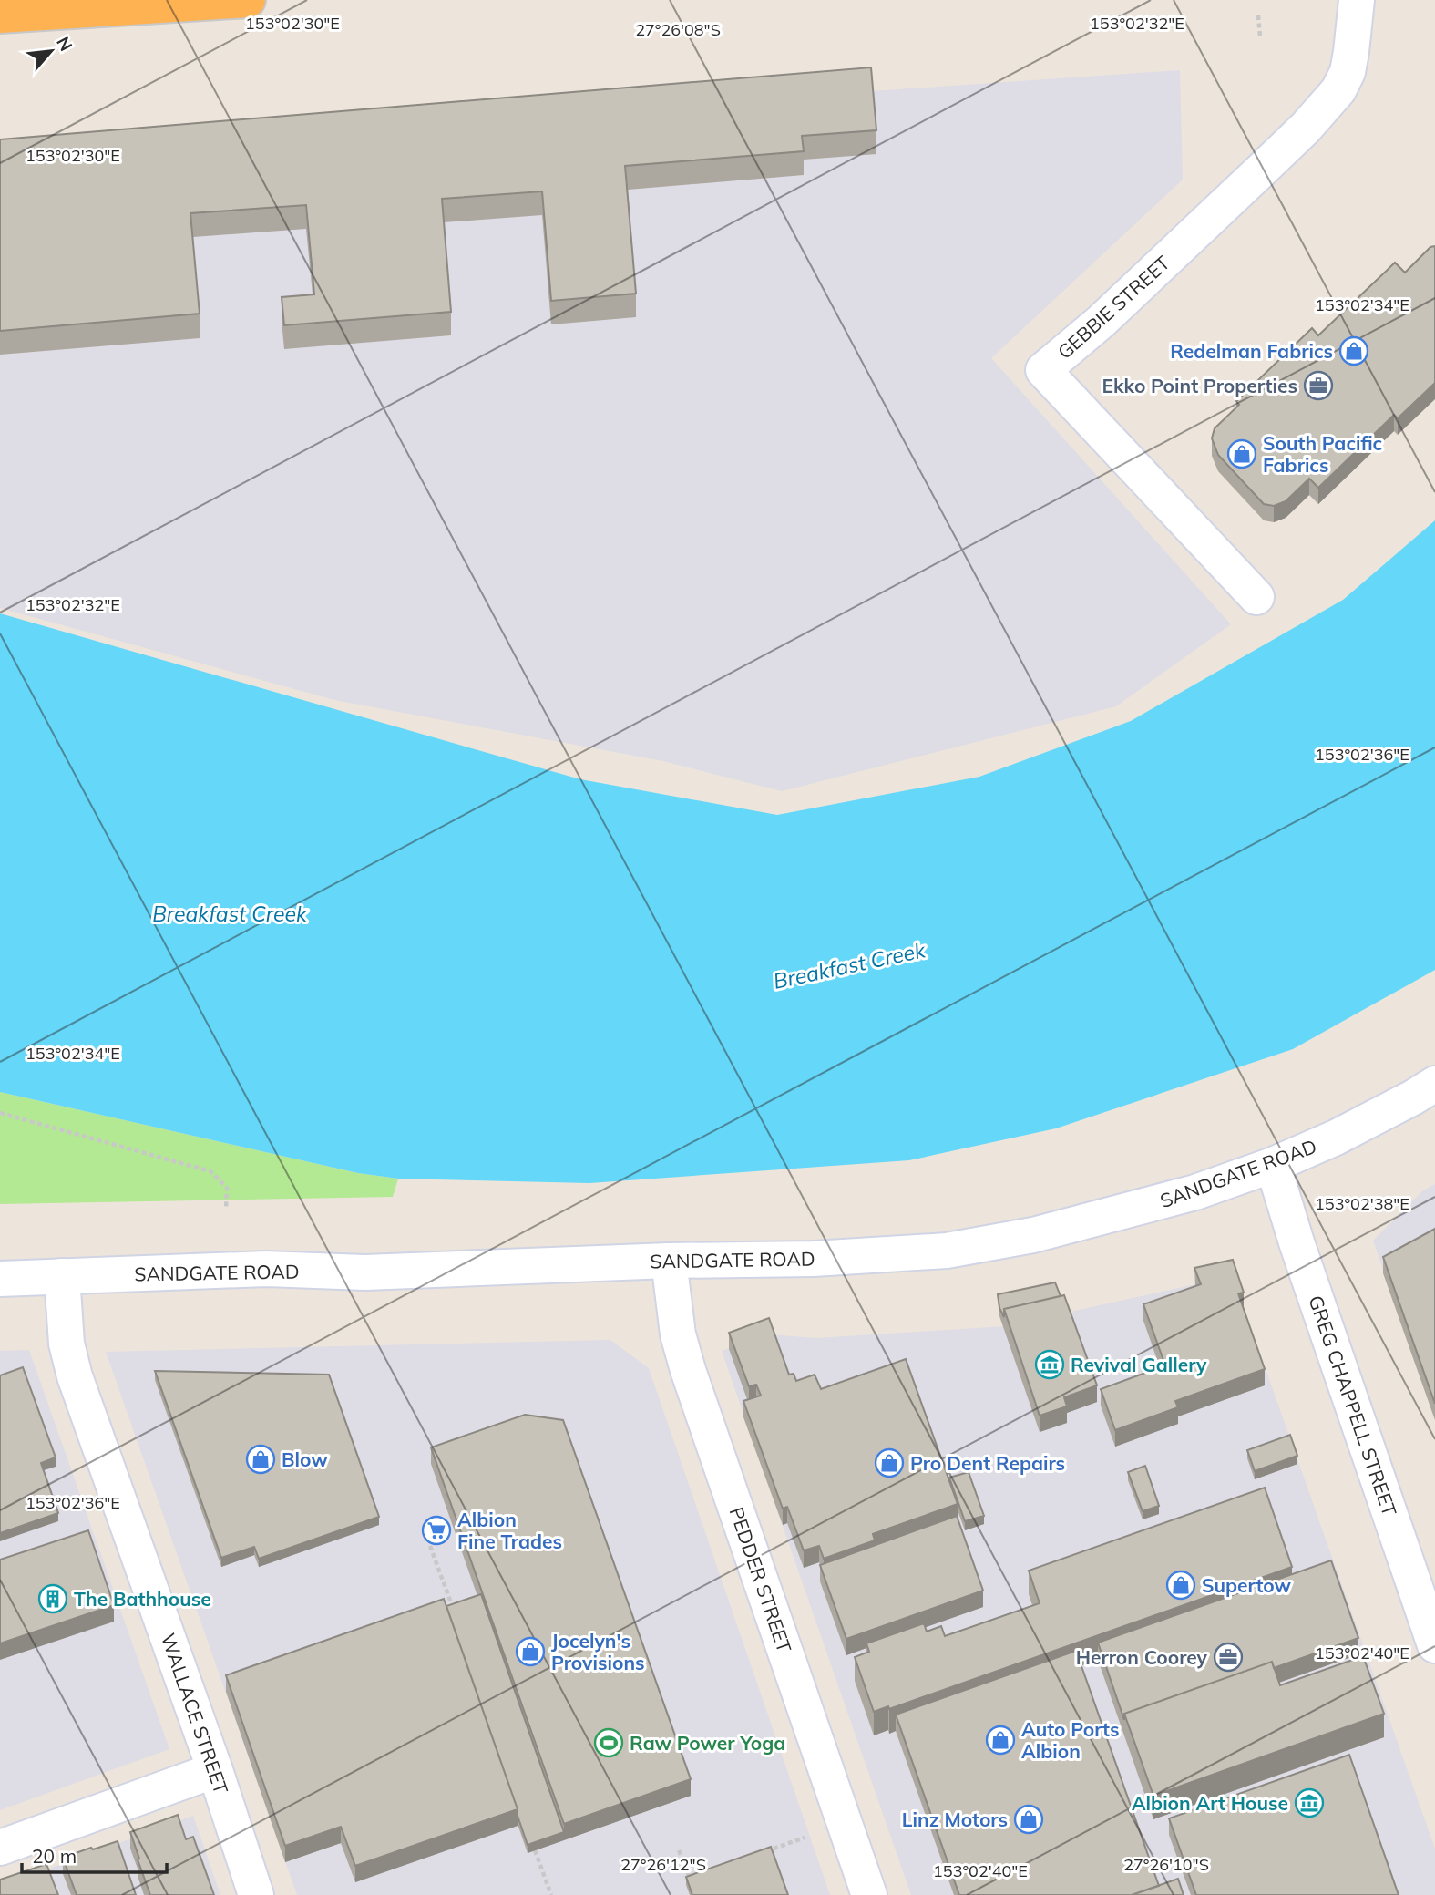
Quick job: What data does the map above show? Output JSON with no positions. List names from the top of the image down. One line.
{"streets":{"street":["GEBBIE STREET","SANDGATE ROAD","GREG CHAPPELL STREET","PEDDER STREET","WALLACE STREET"]},"crossings":[["SANDGATE ROAD","GREG CHAPPELL STREET"],["SANDGATE ROAD","PEDDER STREET"],["SANDGATE ROAD","WALLACE STREET"]],"water":["Breakfast Creek"],"places":{"shop":["Redelman Fabrics","South Pacific Fabrics","Blow","Pro Dent Repairs","Supertow","Jocelyn's Provisions","Auto Ports Albion","Linz Motors"],"office":["Ekko Point Properties","Herron Coorey"],"museum":["Revival Gallery","Albion Art House"],"supermarket":["Albion Fine Trades"],"building":["The Bathhouse"],"sports":["Raw Power Yoga"]},"scale_bar":"20 m","north":"top right","coordinates":["153°02'30\"E","153°02'32\"E","27°26'08\"S","153°02'34\"E","153°02'36\"E","153°02'38\"E","153°02'40\"E","27°26'12\"S","27°26'10\"S"]}
